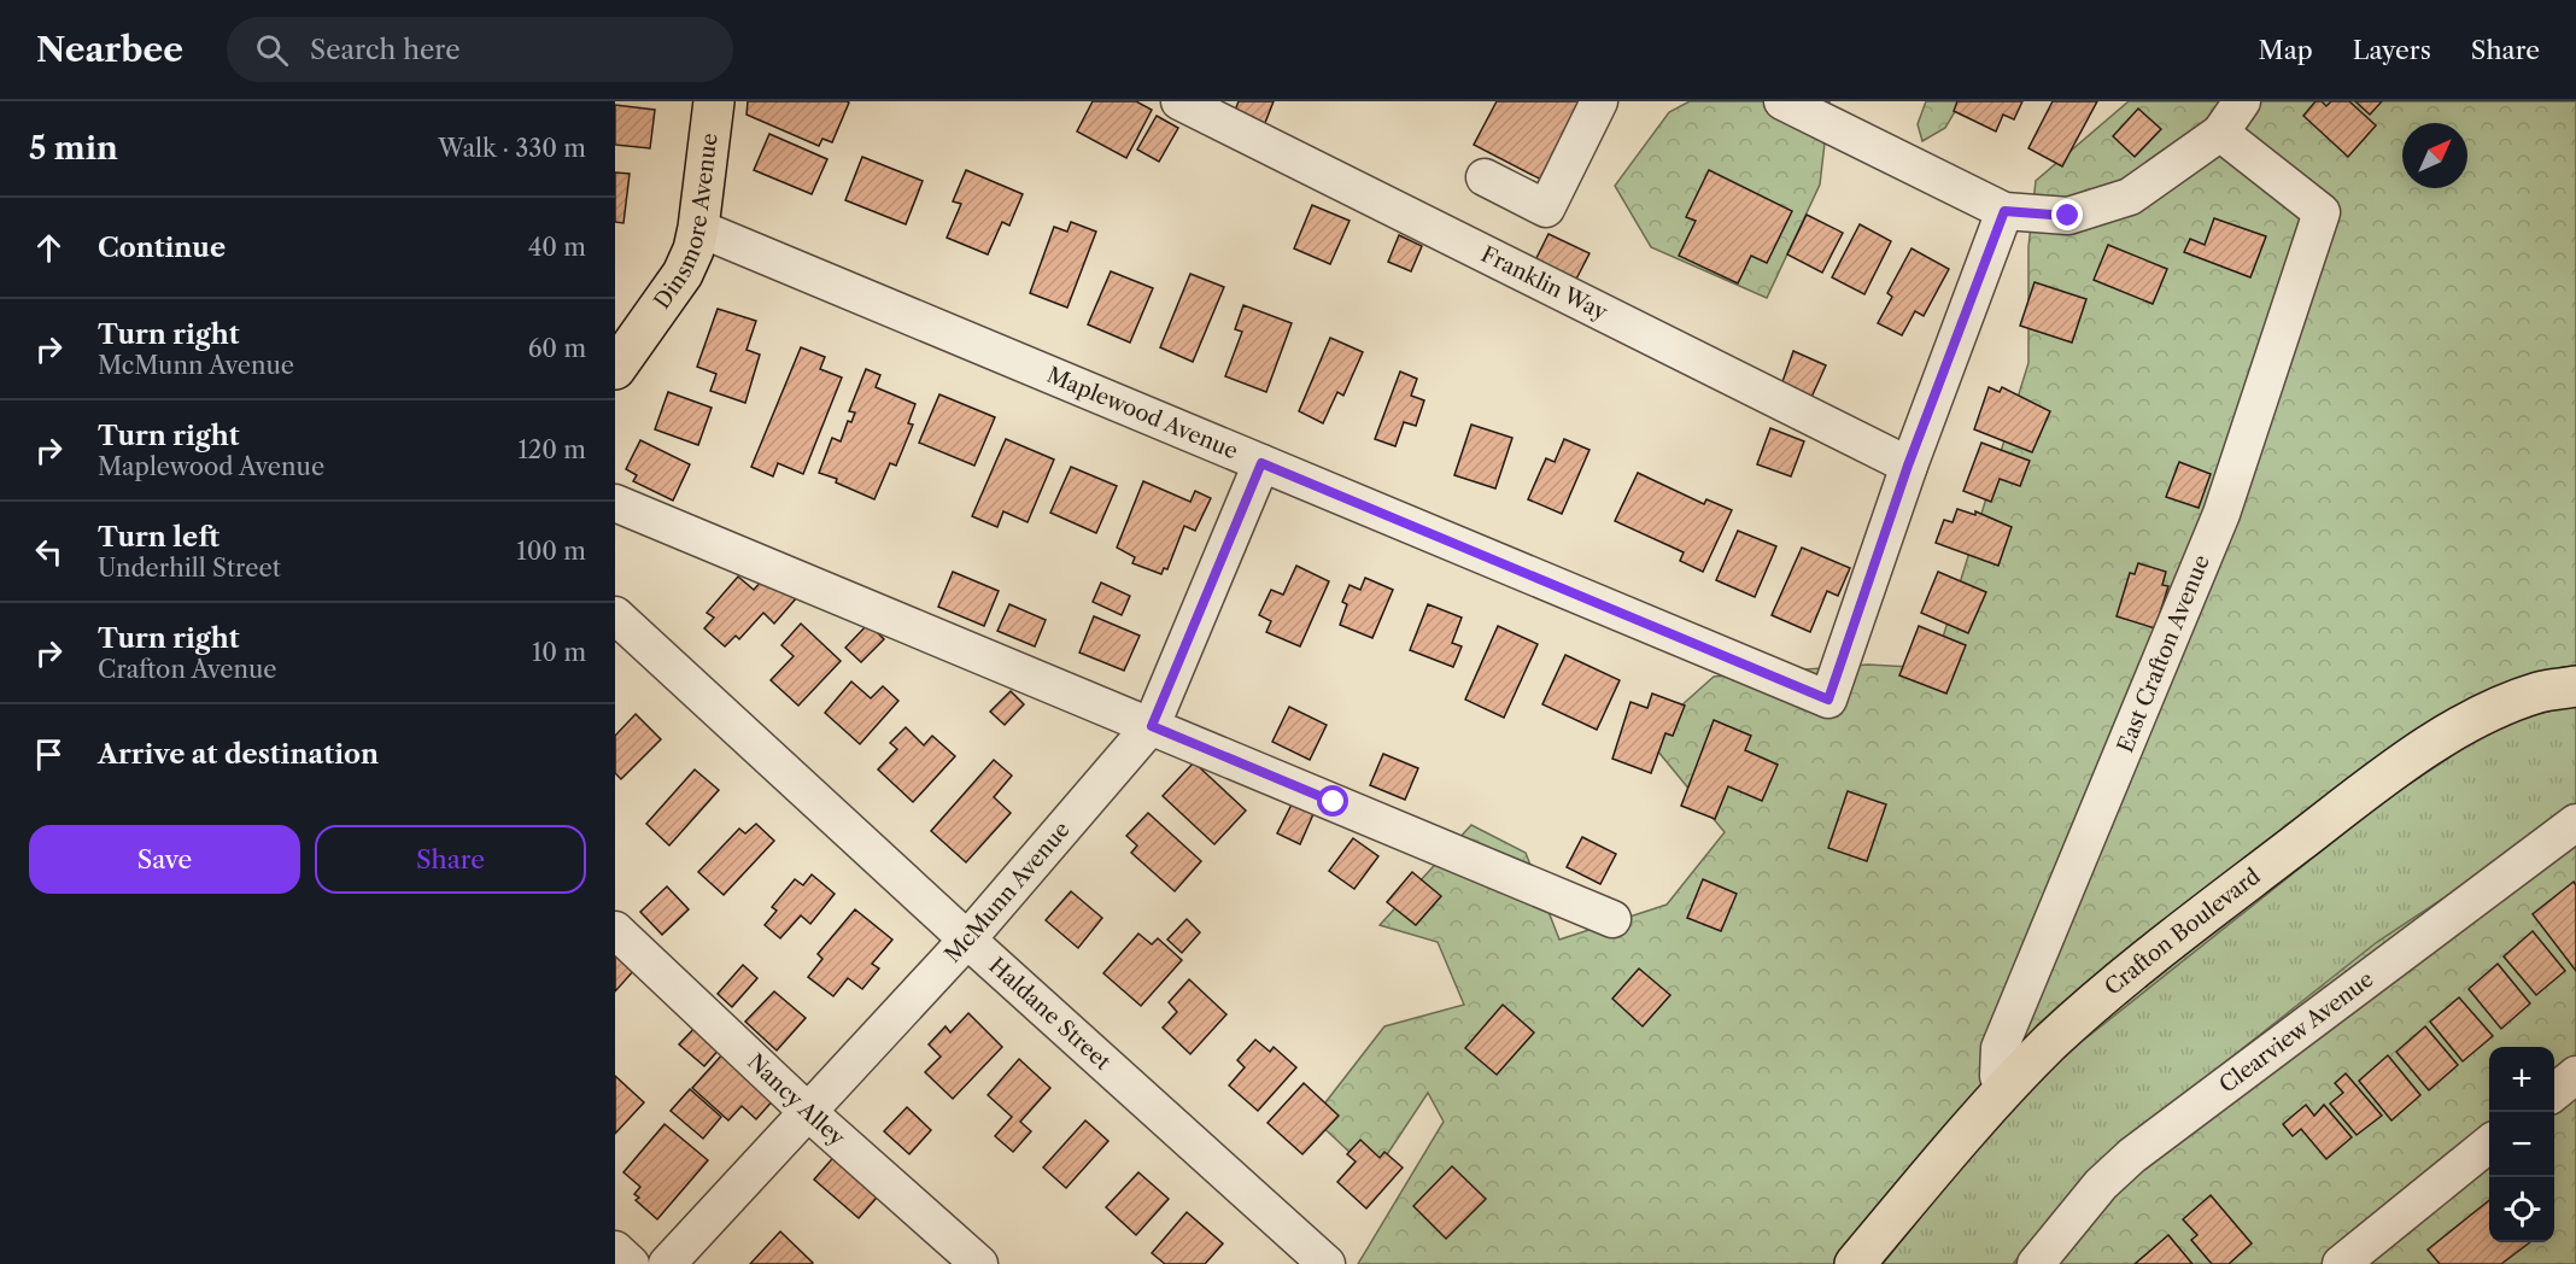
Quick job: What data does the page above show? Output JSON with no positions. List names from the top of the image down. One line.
{"streets":{"main road":["Dinsmore Avenue","Crafton Boulevard"],"street":["Franklin Way","Maplewood Avenue","East Crafton Avenue","McMunn Avenue","Haldane Street","Clearview Avenue","Nancy Alley"]},"crossings":[["Dinsmore Avenue","Maplewood Avenue"],["Franklin Way","Maplewood Avenue"],["Maplewood Avenue","McMunn Avenue"],["East Crafton Avenue","Crafton Boulevard"],["McMunn Avenue","Haldane Street"],["McMunn Avenue","Nancy Alley"]],"north":"top right","page":{"header":"Nearbee","search":"Search here","nav":["Map","Layers","Share"],"heading":["5 min","Walk · 330 m"],"list":[["Continue","40 m"],["Turn right","McMunn Avenue","60 m"],["Turn right","Maplewood Avenue","120 m"],["Turn left","Underhill Street","100 m"],["Turn right","Crafton Avenue","10 m"],"Arrive at destination"],"buttons":["Save","Share"],"map_buttons":["+","−"]}}
